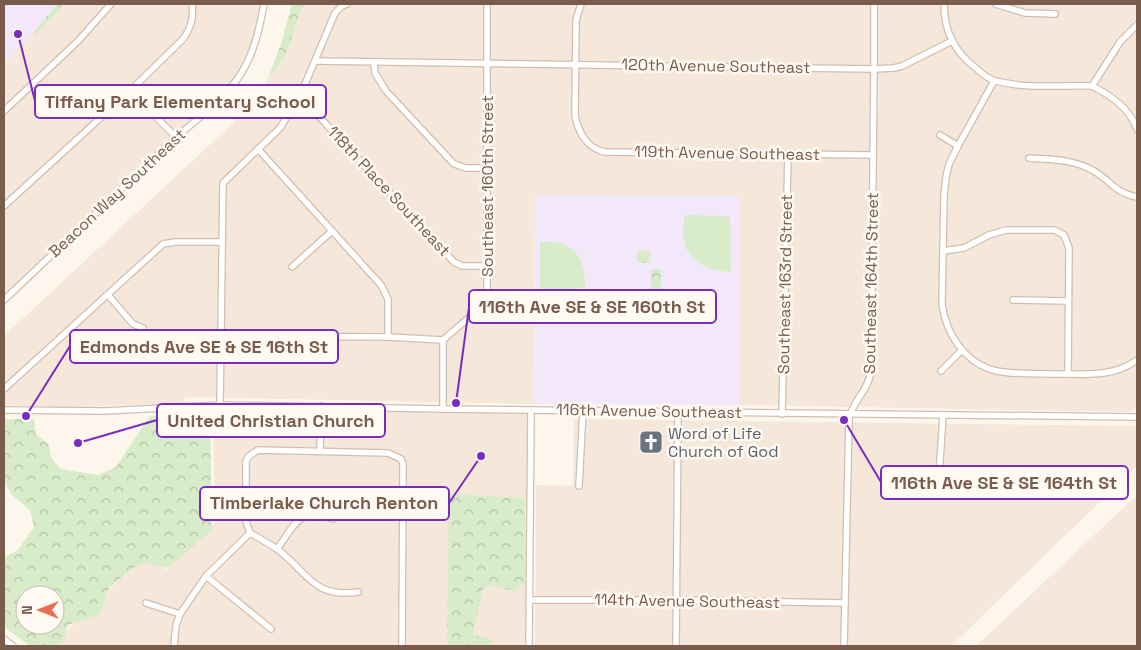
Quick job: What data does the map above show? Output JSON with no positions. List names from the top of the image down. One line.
{"streets":{"street":["120th Avenue Southeast","119th Avenue Southeast","Southeast 160th Street","118th Place Southeast","Beacon Way Southeast","Southeast 164th Street","Southeast 163rd Street","116th Avenue Southeast","114th Avenue Southeast"]},"crossings":[["120th Avenue Southeast","119th Avenue Southeast"],["120th Avenue Southeast","Southeast 160th Street"],["120th Avenue Southeast","Southeast 164th Street"],["119th Avenue Southeast","Southeast 164th Street"],["119th Avenue Southeast","Southeast 163rd Street"],["Southeast 160th Street","118th Place Southeast"],["Southeast 164th Street","116th Avenue Southeast"],["Southeast 164th Street","114th Avenue Southeast"],["Southeast 163rd Street","116th Avenue Southeast"]],"places":{"other":["Tiffany Park Elementary School","116th Ave SE & SE 160th St","Edmonds Ave SE & SE 16th St","116th Ave SE & SE 164th St","United Christian Church","Timberlake Church Renton"],"church":["Word of Life Church of God"]},"north":"left"}
